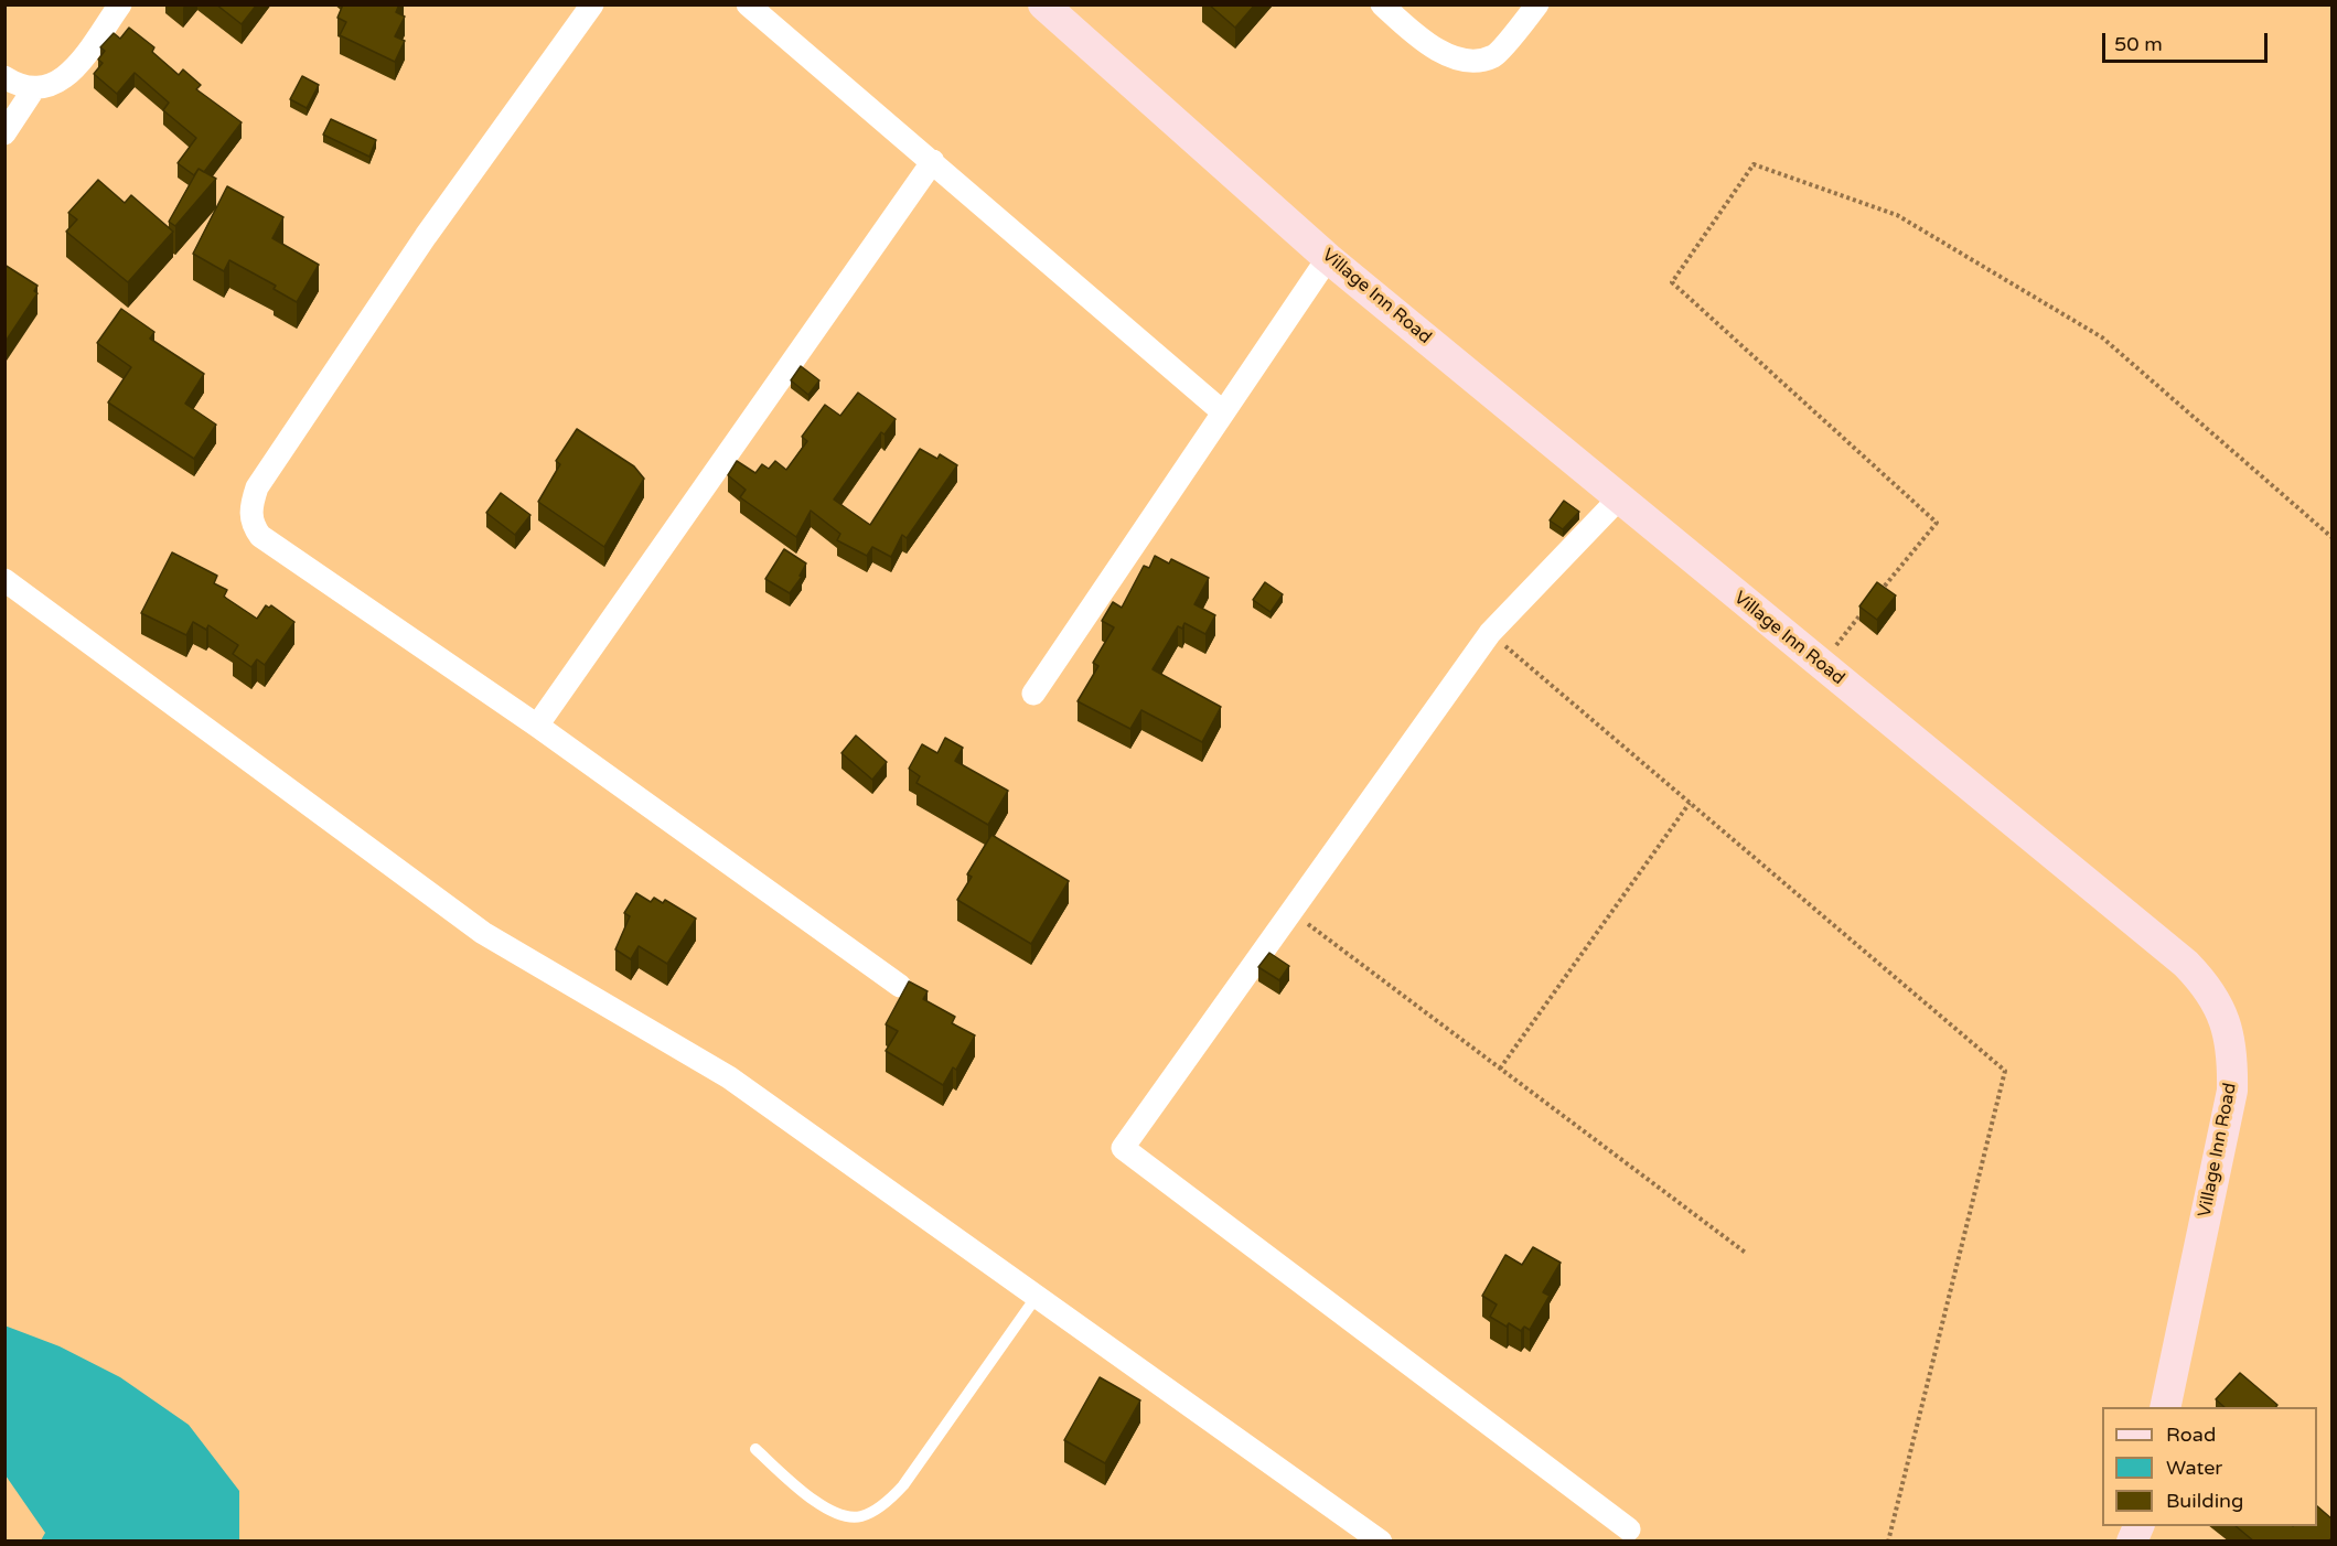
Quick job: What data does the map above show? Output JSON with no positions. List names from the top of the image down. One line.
{"streets":{"street":["Village Inn Road"]},"legend":["Road","Water","Building"],"scale_bar":"50 m"}
